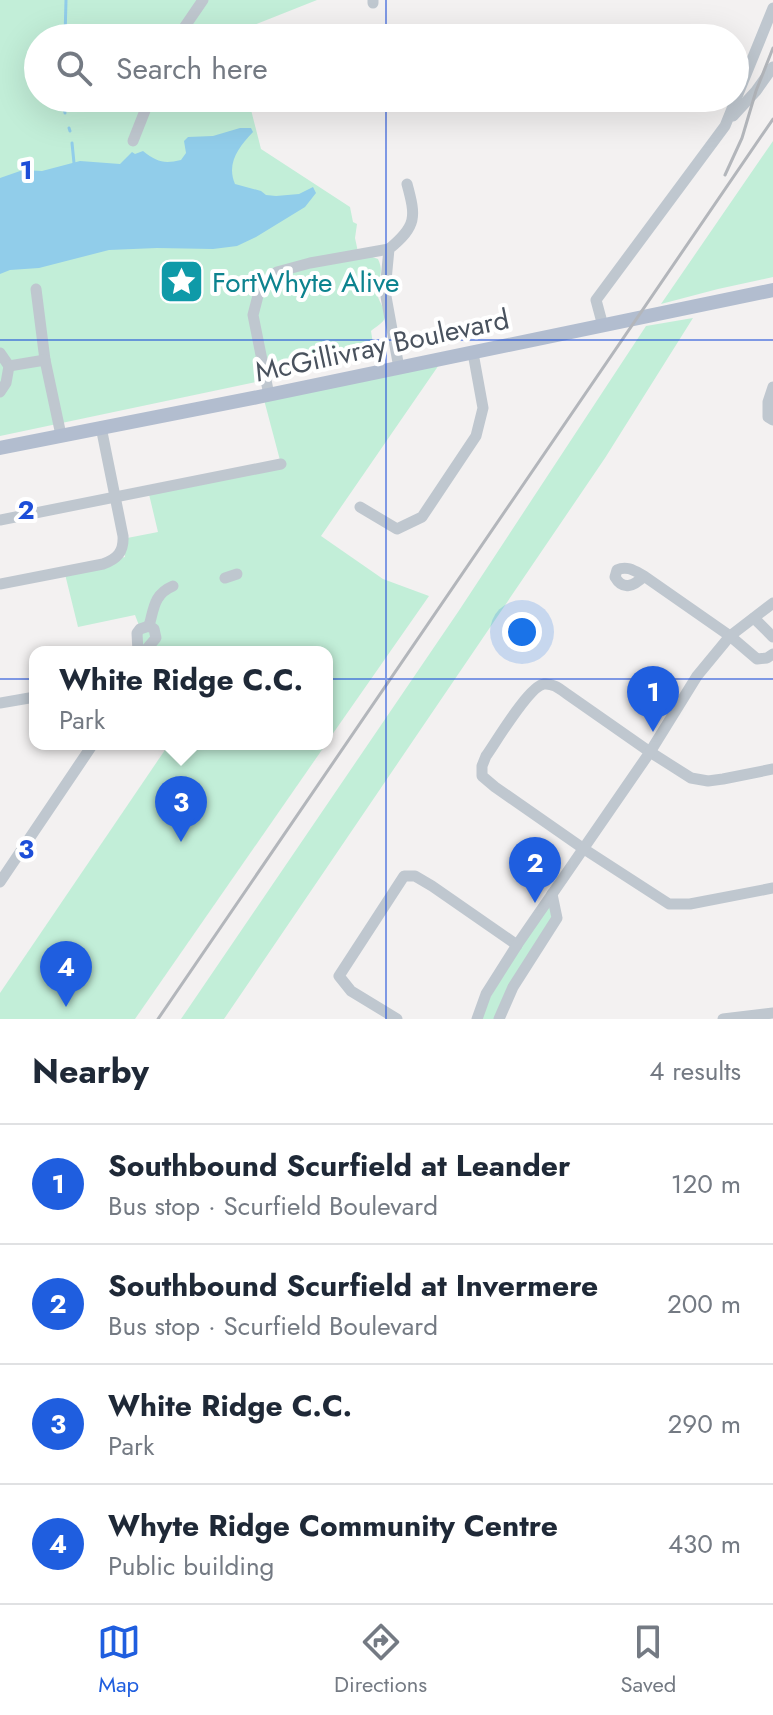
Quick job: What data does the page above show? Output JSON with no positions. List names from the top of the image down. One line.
{"streets":{"main road":["McGillivray Boulevard"]},"places":{"place":["FortWhyte Alive"]},"page":{"search":"Search here","popup":["White Ridge C.C.","Park"],"pins":["1","3","2","4"],"heading":["Nearby","4 results"],"list":[{"mark":"1","name":"Southbound Scurfield at Leander","note":"Bus stop · Scurfield Boulevard","value":"120 m"},{"mark":"2","name":"Southbound Scurfield at Invermere","note":"Bus stop · Scurfield Boulevard","value":"200 m"},{"mark":"3","name":"White Ridge C.C.","note":"Park","value":"290 m"},{"mark":"4","name":"Whyte Ridge Community Centre","note":"Public building","value":"430 m"}],"nav":["Map","Directions","Saved"]},"grid":{"rows":["1","2","3"]}}
